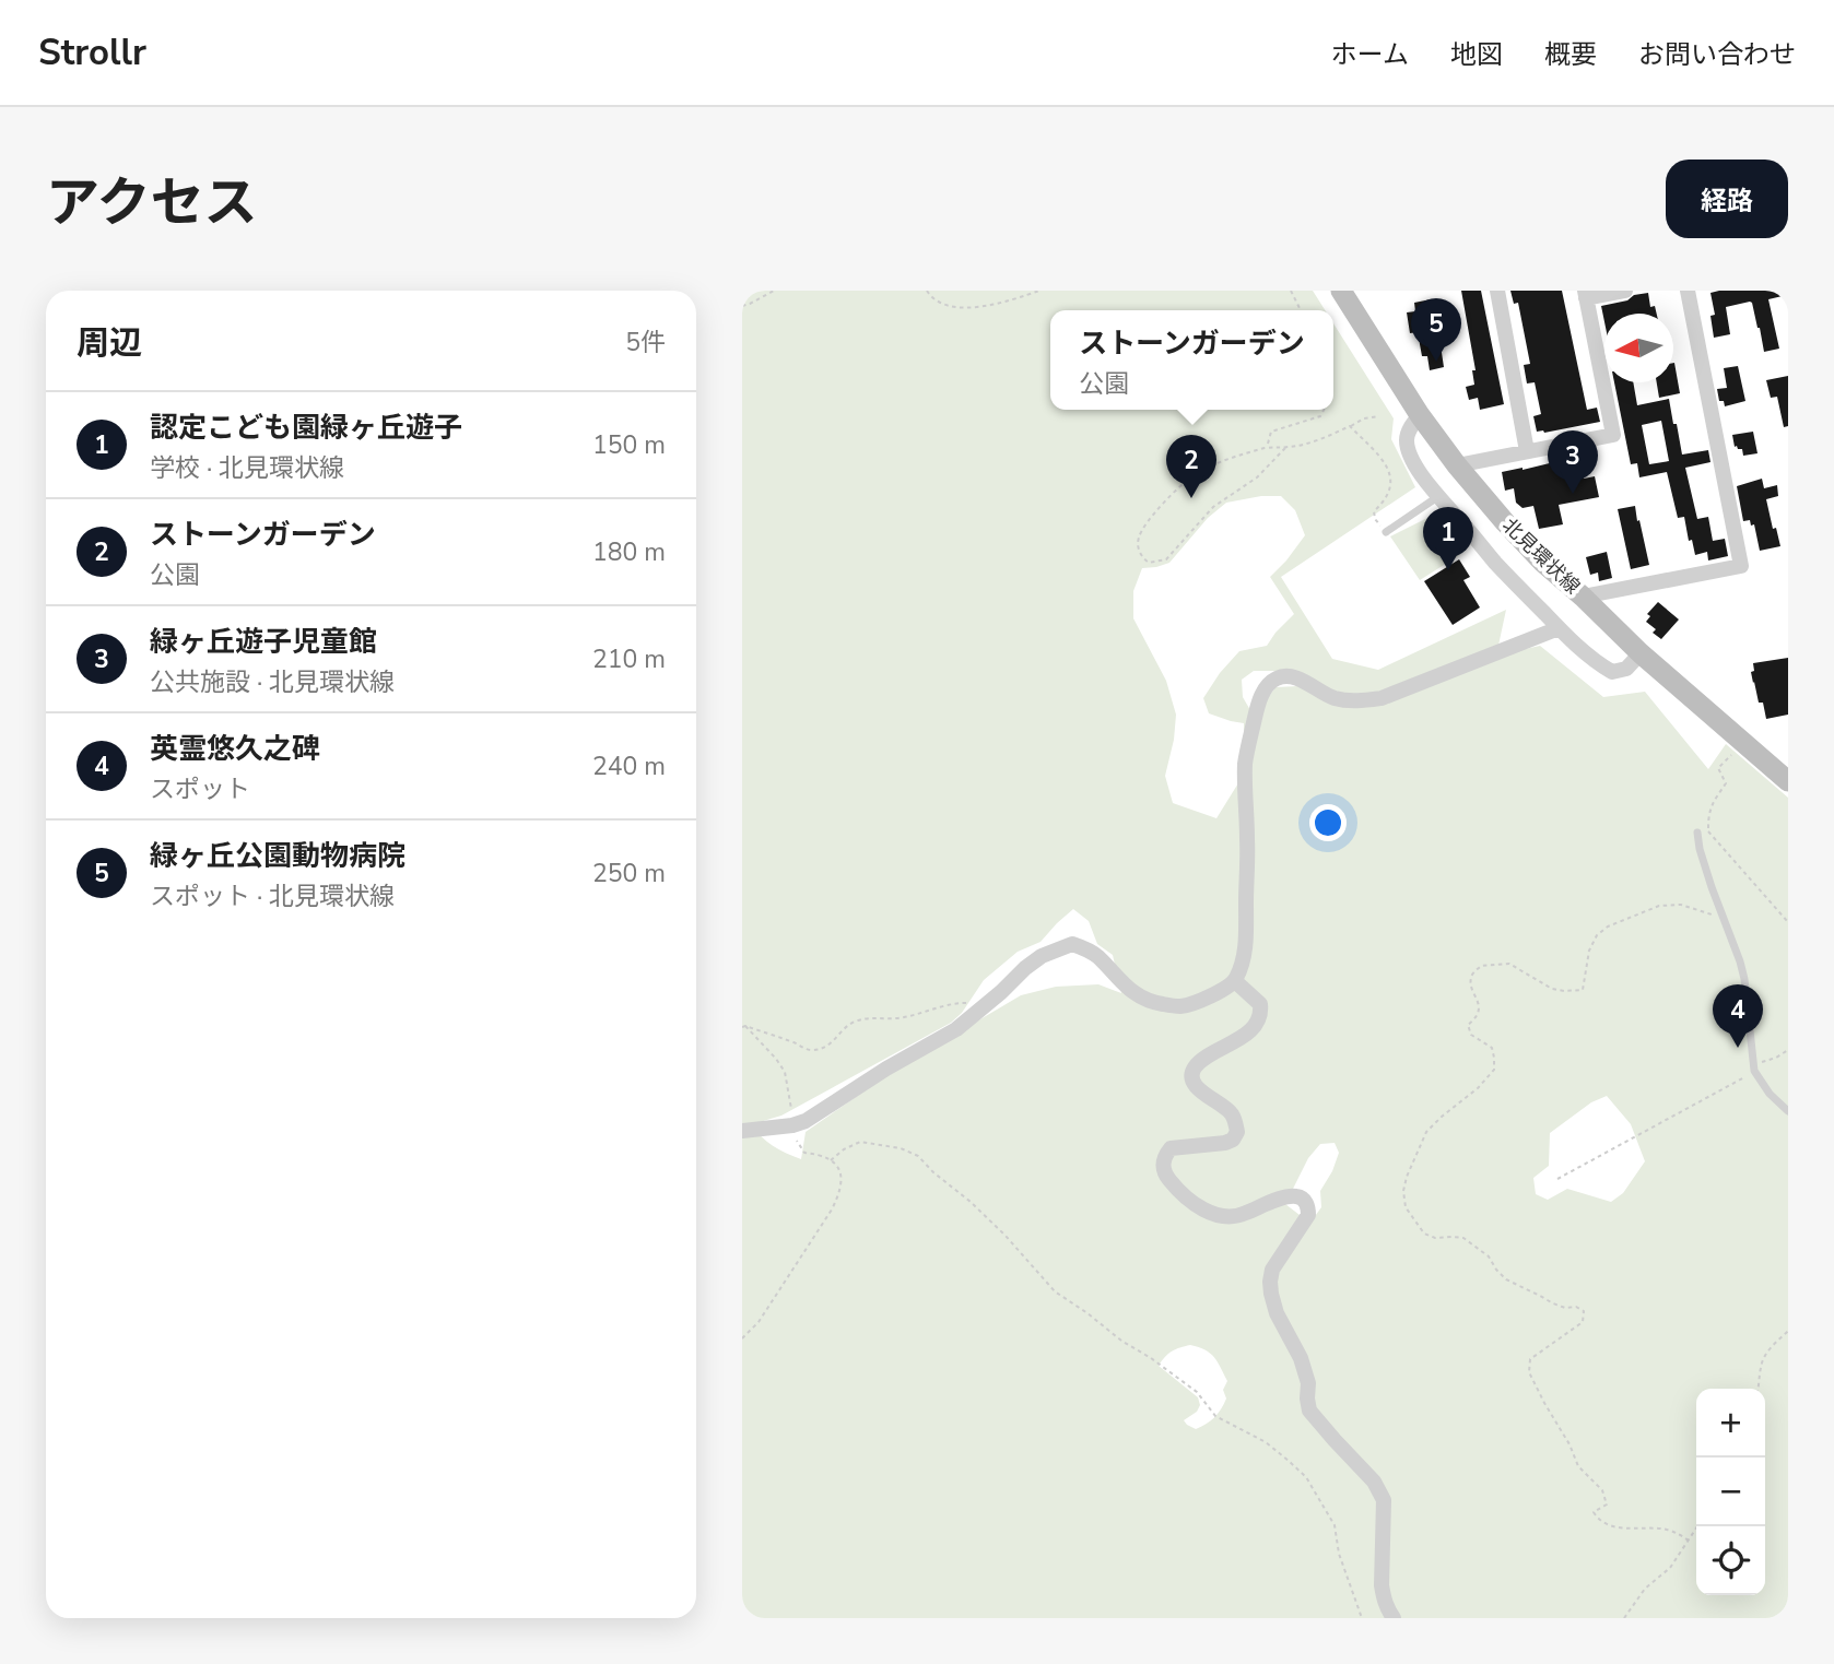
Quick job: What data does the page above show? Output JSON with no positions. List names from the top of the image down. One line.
{"streets":{"main road":["北見環状線"]},"north":"left","page":{"header":"Strollr","nav":["ホーム","地図","概要","お問い合わせ"],"title":"アクセス","buttons":"経路","heading":["周辺","5件"],"pins":["5","3","2","1","4"],"popup":["ストーンガーデン","公園"],"list":[{"mark":"1","name":"認定こども園緑ヶ丘遊子","note":"学校 · 北見環状線","value":"150 m"},{"mark":"2","name":"ストーンガーデン","note":"公園","value":"180 m"},{"mark":"3","name":"緑ヶ丘遊子児童館","note":"公共施設 · 北見環状線","value":"210 m"},{"mark":"4","name":"英霊悠久之碑","note":"スポット","value":"240 m"},{"mark":"5","name":"緑ヶ丘公園動物病院","note":"スポット · 北見環状線","value":"250 m"}],"map_buttons":["+","−"]}}
